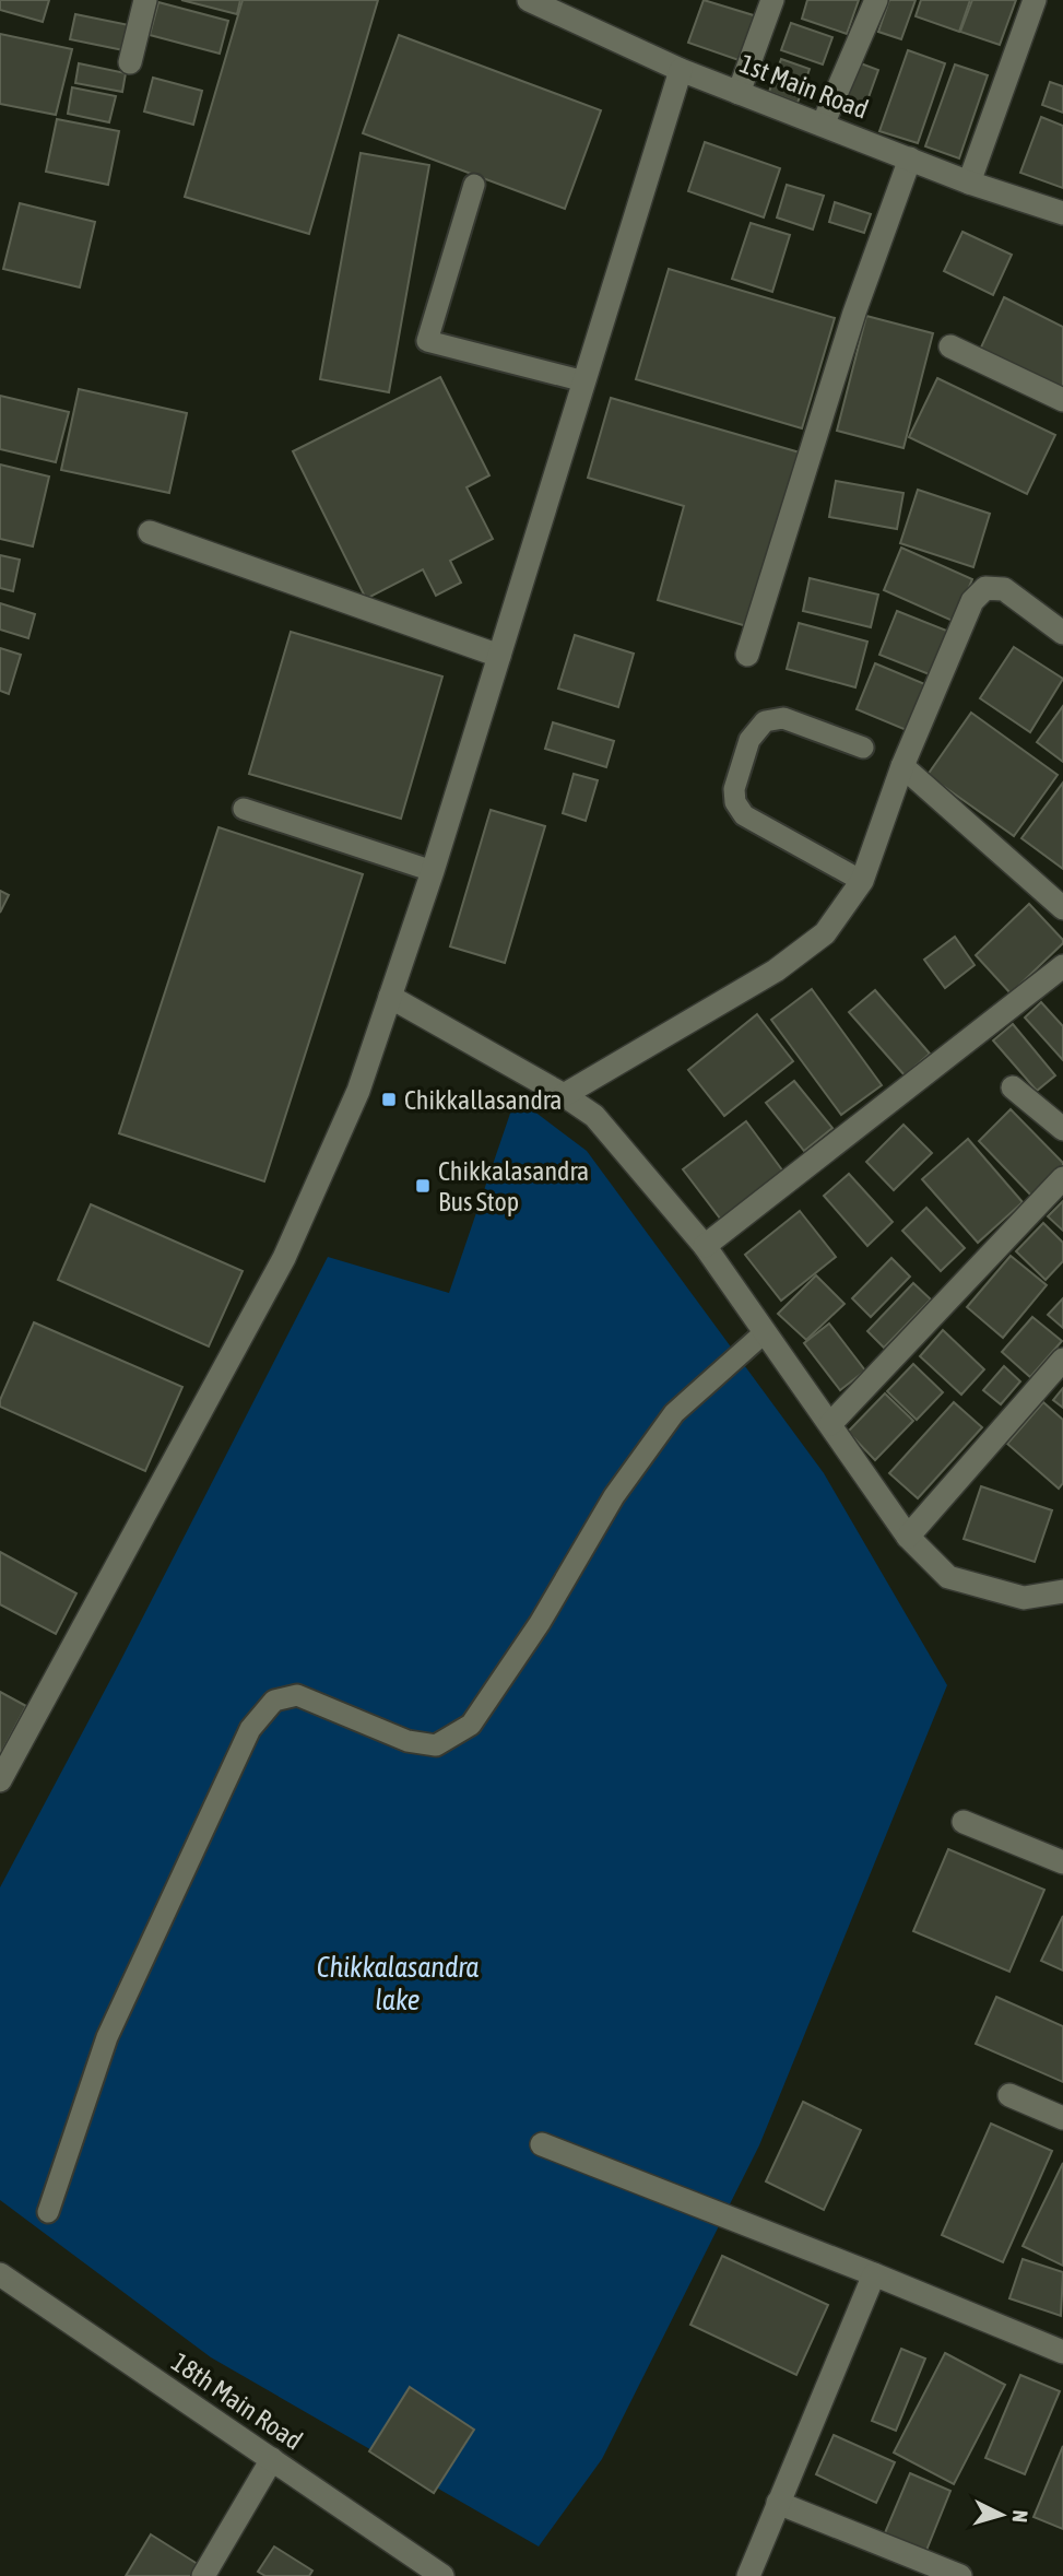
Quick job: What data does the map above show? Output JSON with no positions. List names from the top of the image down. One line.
{"streets":{"street":["1st Main Road","18th Main Road"]},"water":["Chikkalasandra lake"],"places":{"transit":["Chikkallasandra","Chikkalasandra Bus Stop"]},"north":"right"}
